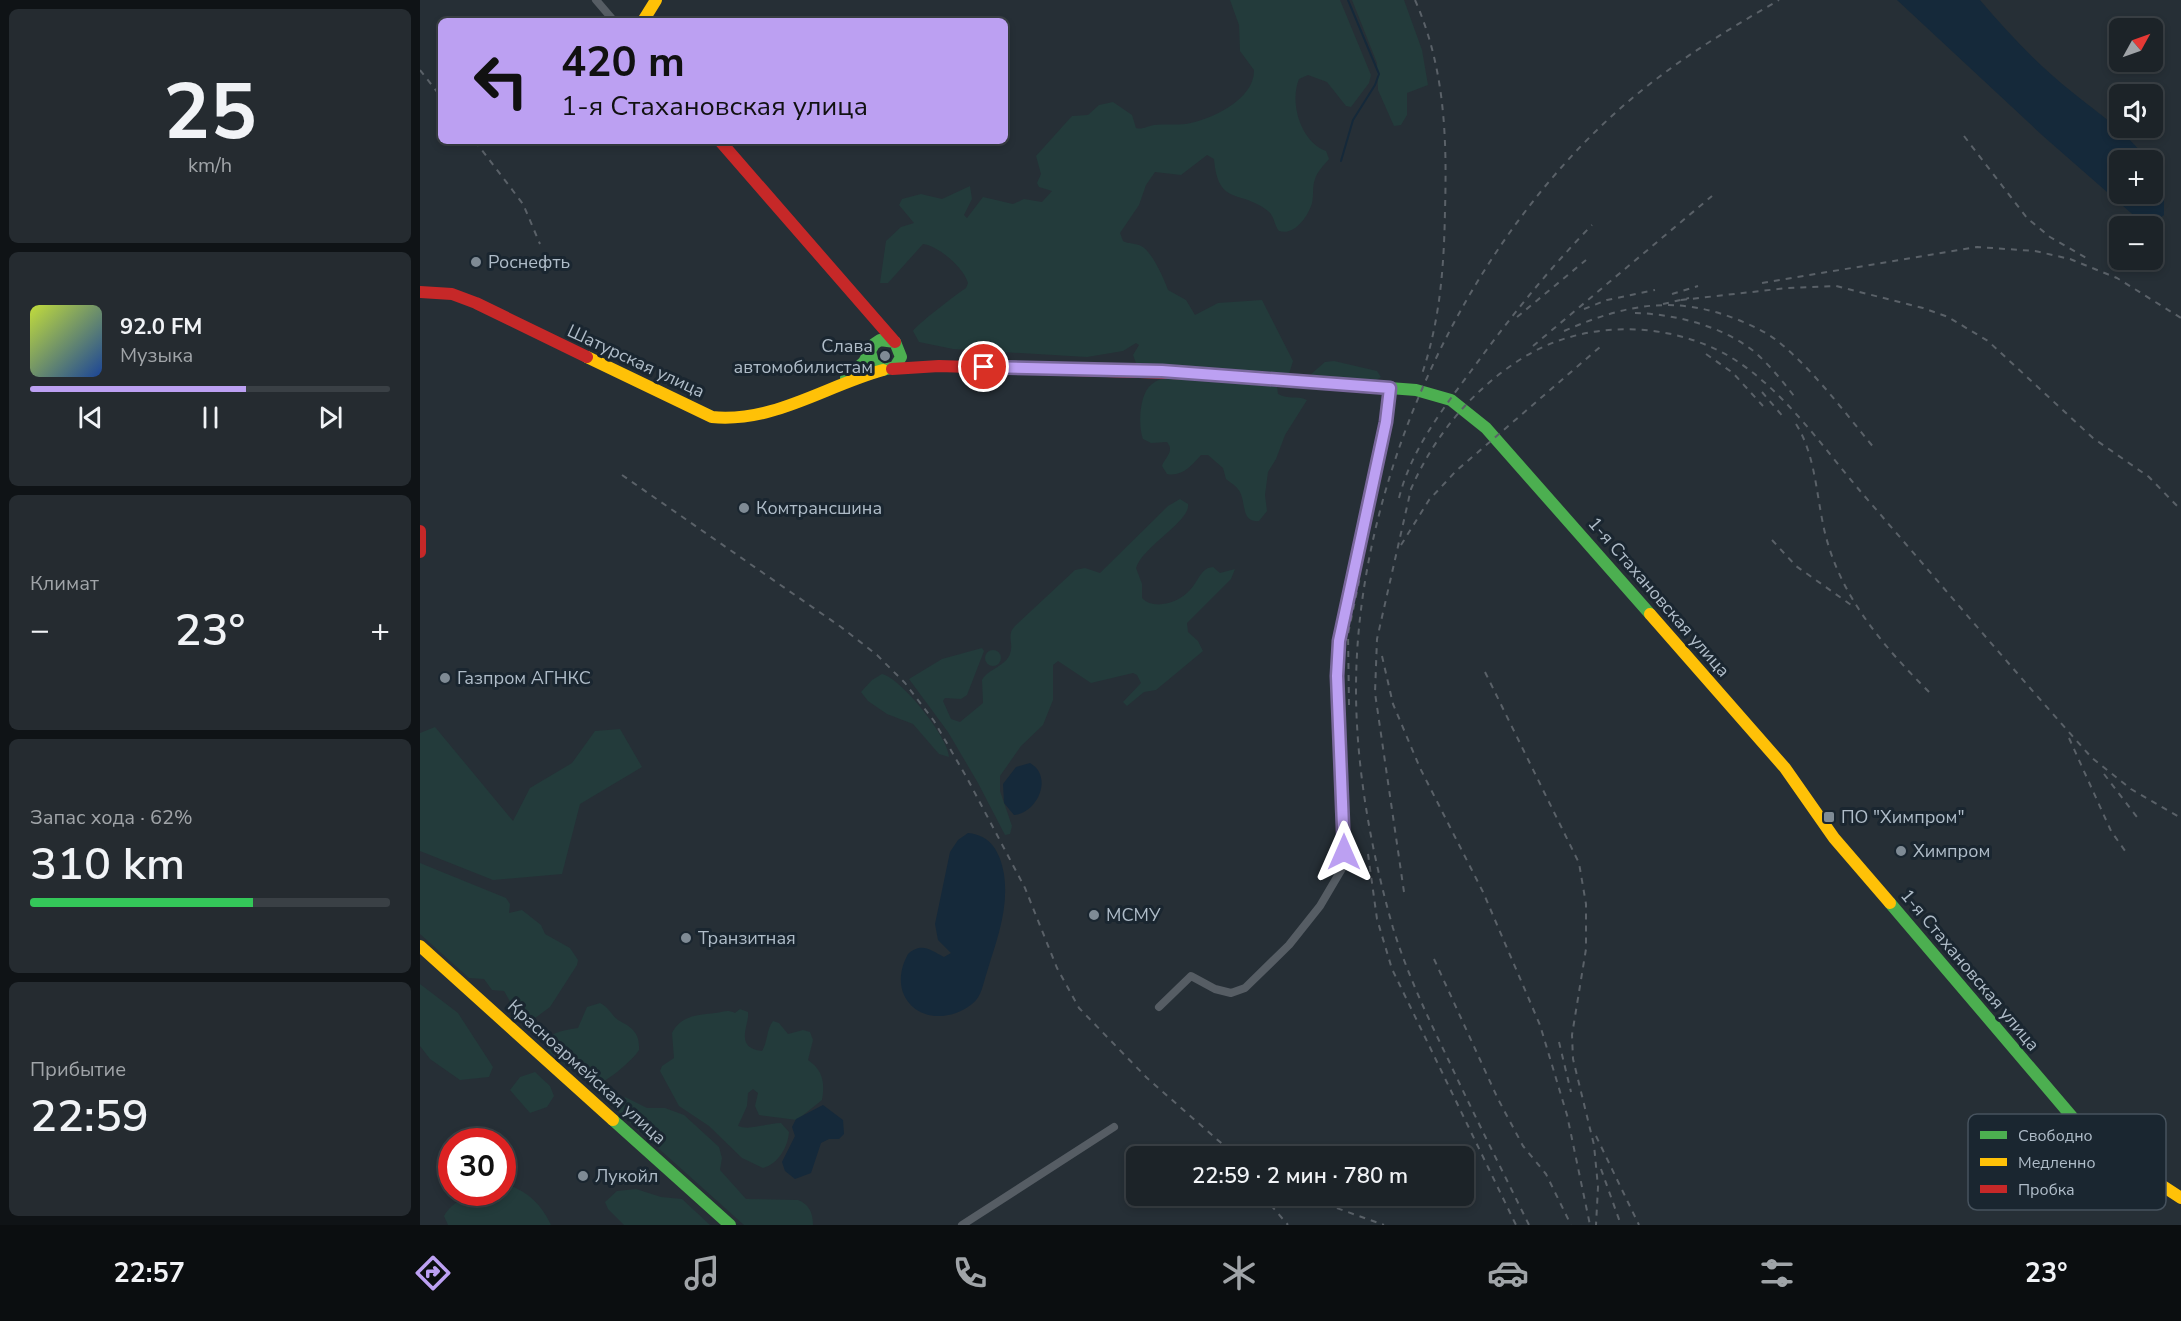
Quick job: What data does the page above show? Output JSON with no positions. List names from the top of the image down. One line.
{"streets":{"main road":["Шатурская улица","1-я Стахановская улица","Красноармейская улица"]},"crossings":[["Шатурская улица","1-я Стахановская улица"]],"places":{"other":["Роснефть","Слава автомобилистам","Комтрансшина","Газпром АГНКС","Химпром","МСМУ","Транзитная","Лукойл"],"transit":["ПО \"Химпром\""]},"legend":["Свободно","Медленно","Пробка"],"north":"top right","page":{"tile":[["25","km/h"],"Климат",["Запас хода · 62%","310 km"],["Прибытие","22:59"]],"map_buttons":["+","−"],"turn":["420 m","1-я Стахановская улица"],"song":["92.0 FM","Музыка"],"heat":["−","23°","+"],"limit":"30","trip":"22:59 · 2 мин · 780 m","tabs":["22:57","23°"]}}
